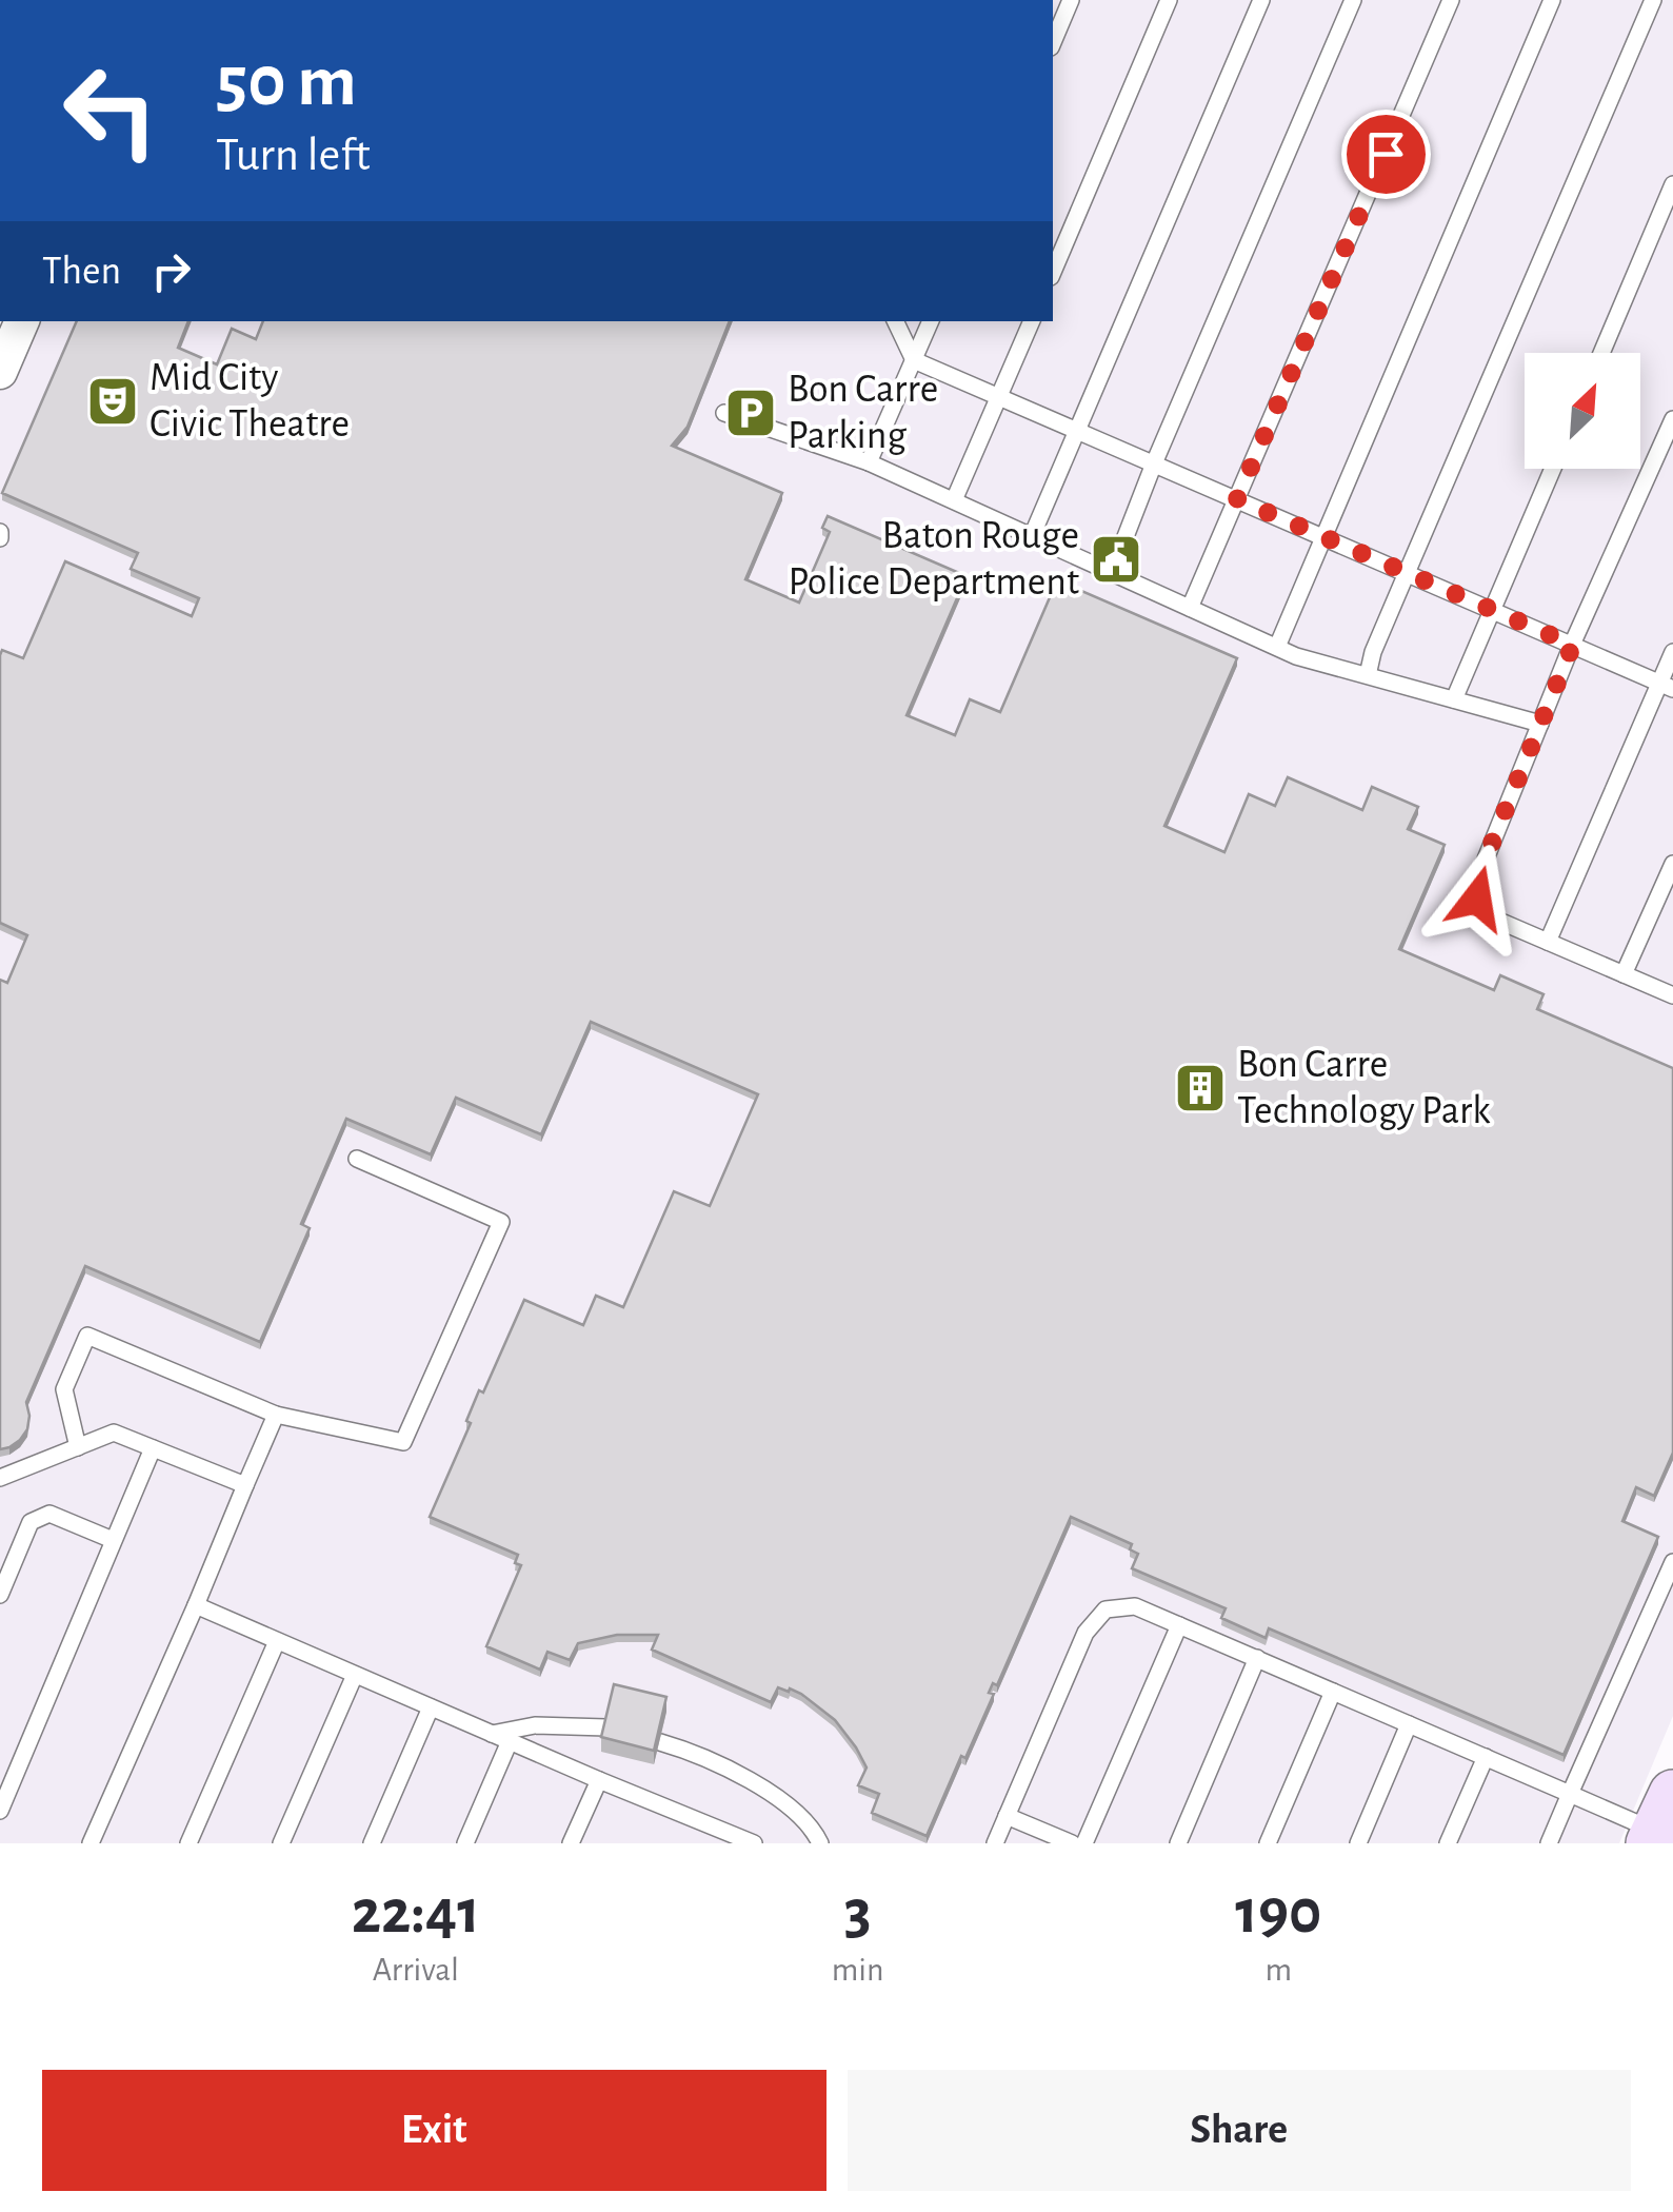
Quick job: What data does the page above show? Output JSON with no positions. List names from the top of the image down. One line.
{"places":{"theatre":["Mid City Civic Theatre"],"parking":["Bon Carre Parking"],"public building":["Baton Rouge Police Department"],"building":["Bon Carre Technology Park"]},"north":"top right","page":{"turn":["50 m","Turn left"],"then":"Then","eta":["22:41","Arrival","3","min","190","m"],"buttons":["Exit","Share"]}}
